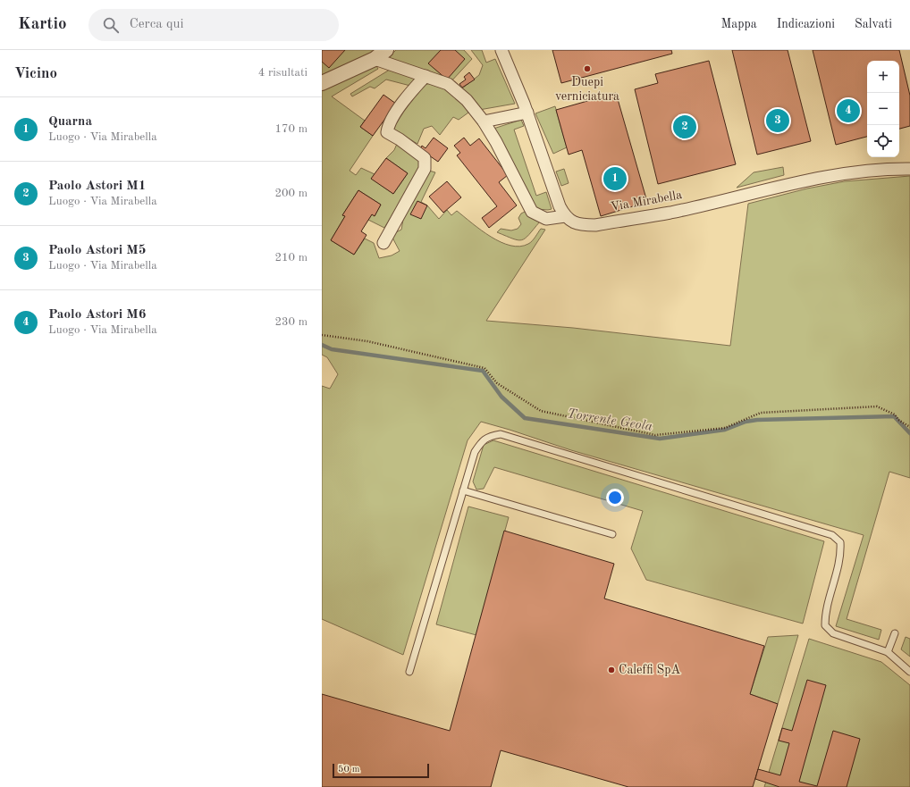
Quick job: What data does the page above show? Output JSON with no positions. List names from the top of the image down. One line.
{"streets":{"street":["Via Mirabella"]},"water":["Torrente Geola"],"places":["Duepi verniciatura","Caleffi SpA"],"scale_bar":"50 m","page":{"header":"Kartio","search":"Cerca qui","nav":["Mappa","Indicazioni","Salvati"],"heading":["Vicino","4 risultati"],"map_buttons":["+","−"],"list":[{"mark":"1","name":"Quarna","note":"Luogo · Via Mirabella","value":"170 m"},{"mark":"2","name":"Paolo Astori M1","note":"Luogo · Via Mirabella","value":"200 m"},{"mark":"3","name":"Paolo Astori M5","note":"Luogo · Via Mirabella","value":"210 m"},{"mark":"4","name":"Paolo Astori M6","note":"Luogo · Via Mirabella","value":"230 m"}],"pins":["4","3","2","1"],"scale":"50 m"}}
